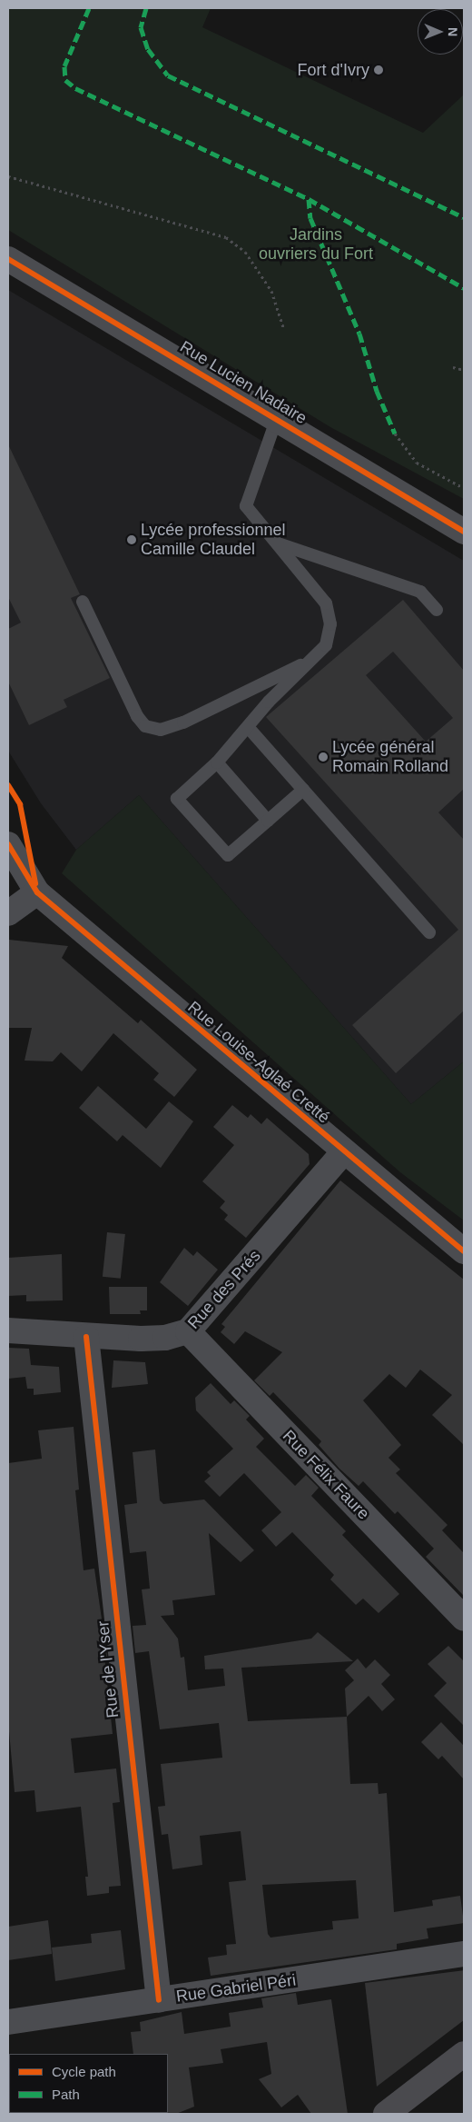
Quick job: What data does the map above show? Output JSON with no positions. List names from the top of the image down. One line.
{"streets":{"street":["Rue Lucien Nadaire","Rue Louise-Aglaé Cretté","Rue des Prés","Rue Félix Faure","Rue de l'Yser","Rue Gabriel Péri"]},"crossings":[["Rue Louise-Aglaé Cretté","Rue des Prés"],["Rue des Prés","Rue Félix Faure"],["Rue des Prés","Rue de l'Yser"],["Rue de l'Yser","Rue Gabriel Péri"]],"parks":["Jardins ouvriers du Fort"],"places":["Fort d'Ivry","Lycée professionnel Camille Claudel","Lycée général Romain Rolland"],"legend":["Cycle path","Path"],"north":"right"}
